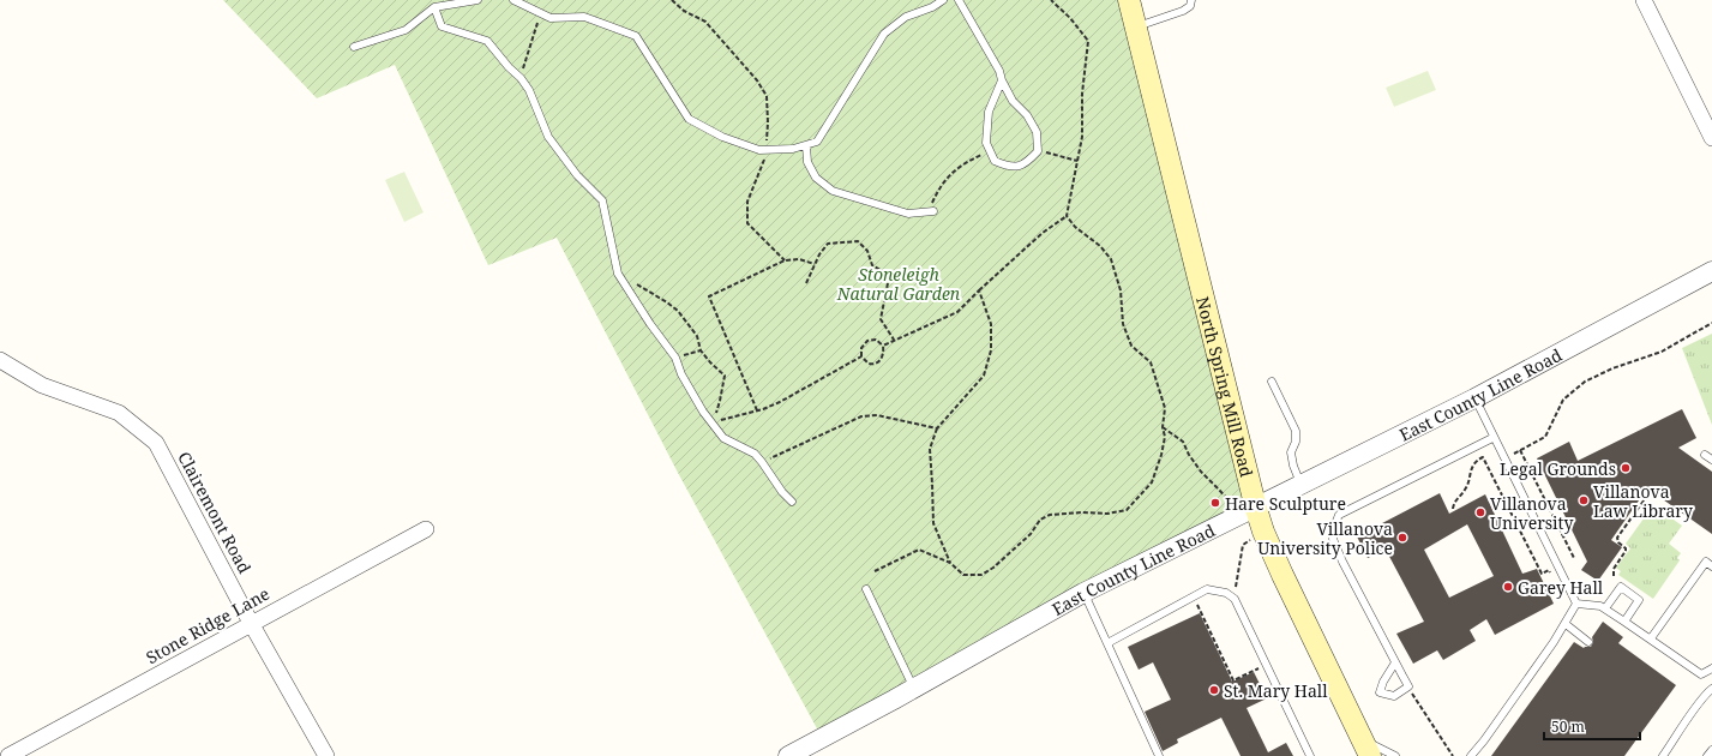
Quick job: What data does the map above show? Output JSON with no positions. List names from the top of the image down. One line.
{"streets":{"main road":["North Spring Mill Road"],"street":["East County Line Road","Clairemont Road","Stone Ridge Lane"]},"crossings":[["North Spring Mill Road","East County Line Road"],["Clairemont Road","Stone Ridge Lane"]],"parks":["Stoneleigh Natural Garden"],"places":["Legal Grounds","Villanova Law Library","Hare Sculpture","Villanova University","Villanova University Police","Garey Hall","St. Mary Hall"],"scale_bar":"50 m"}
